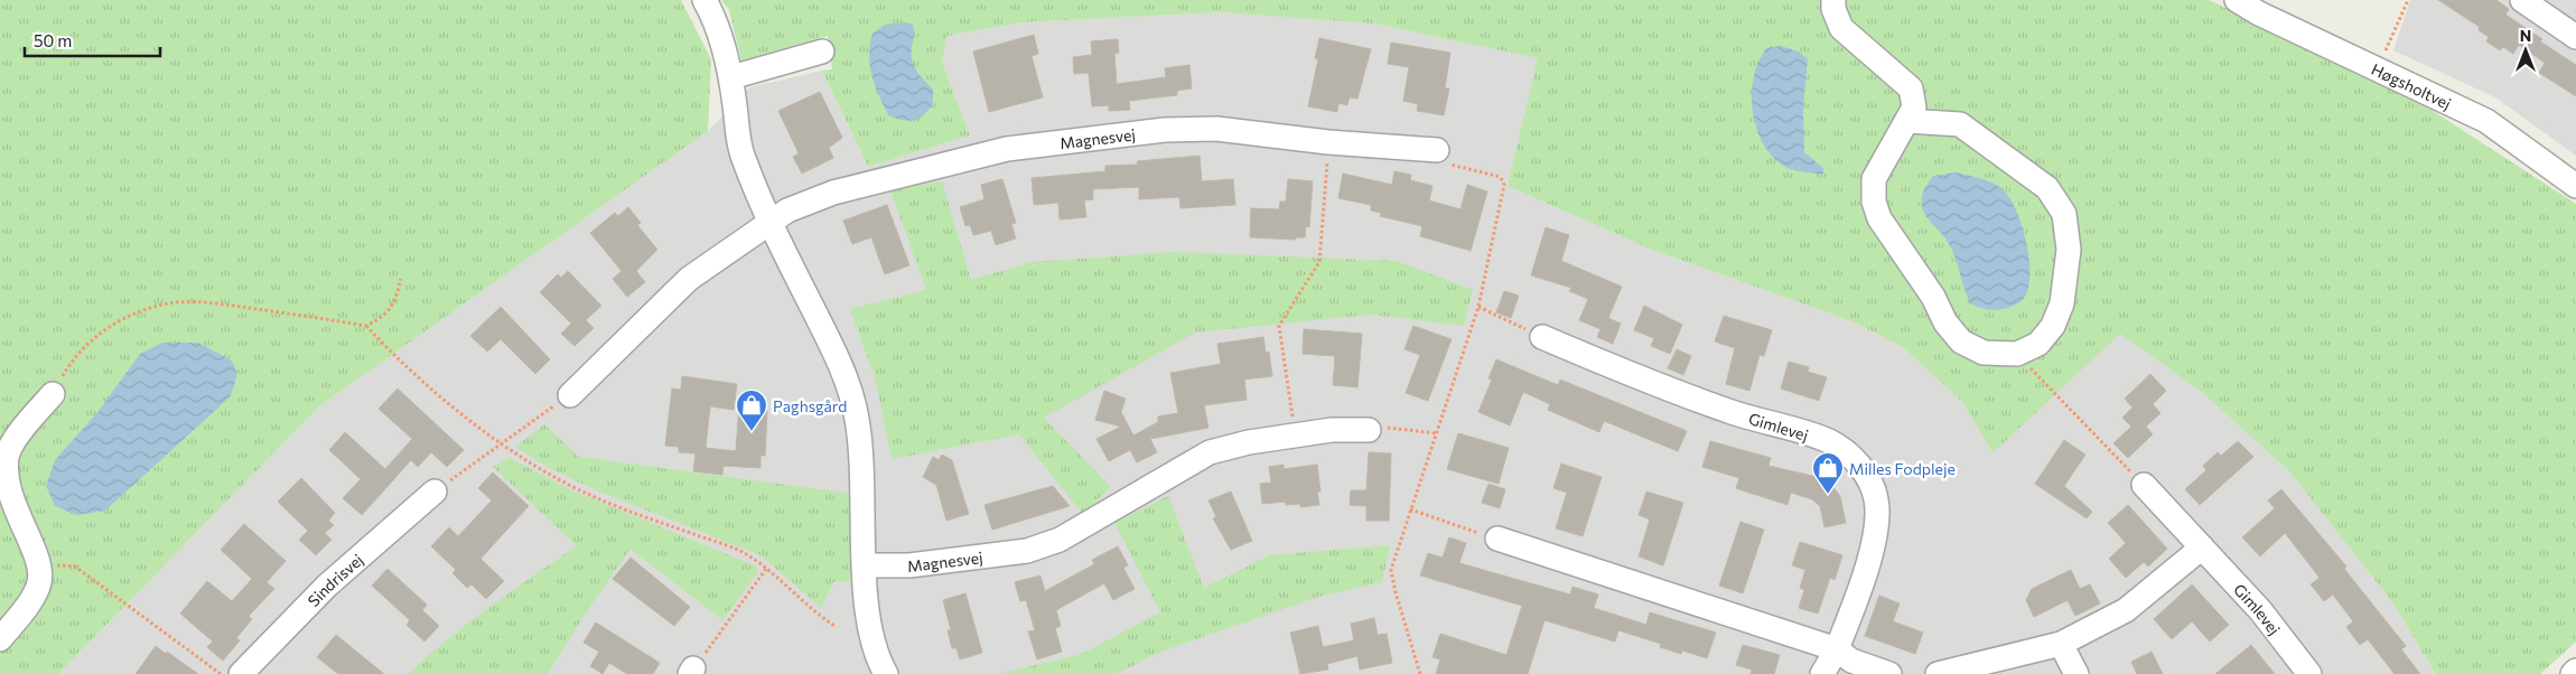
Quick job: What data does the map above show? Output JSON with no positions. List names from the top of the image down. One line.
{"streets":{"street":["Høgsholtvej","Magnesvej","Gimlevej","Sindrisvej"]},"places":{"shop":["Paghsgård","Milles Fodpleje"]},"scale_bar":"50 m","north":"top"}
